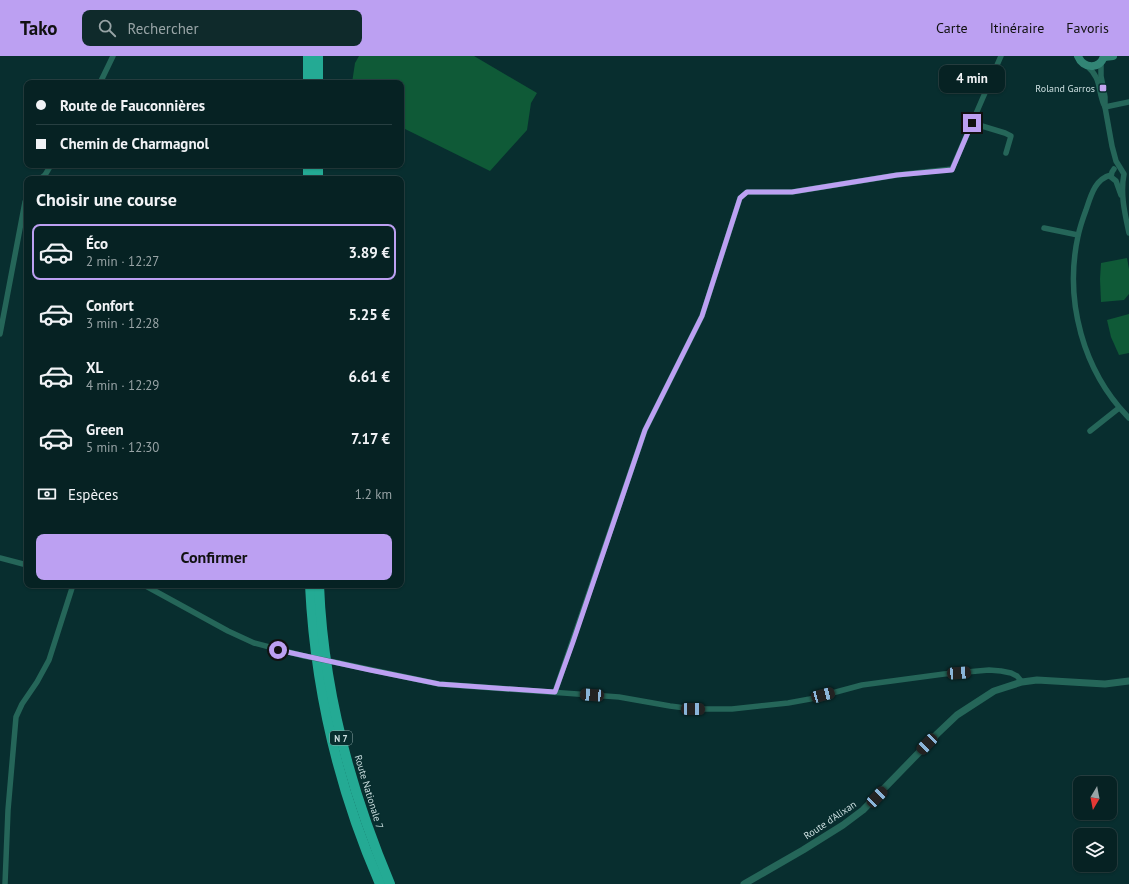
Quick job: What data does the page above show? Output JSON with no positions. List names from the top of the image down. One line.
{"streets":{"highway":["N 7","Route Nationale 7"],"street":["Route d'Alixan"]},"places":{"transit":["Roland Garros"]},"north":"bottom","page":{"header":"Tako","search":"Rechercher","nav":["Carte","Itinéraire","Favoris"],"bubble":"4 min","banner":["Route de Fauconnières","Chemin de Charmagnol"],"heading":"Choisir une course","list":[{"name":"Éco","note":"2 min · 12:27","value":"3.89 €"},{"name":"Confort","note":"3 min · 12:28","value":"5.25 €"},{"name":"XL","note":"4 min · 12:29","value":"6.61 €"},{"name":"Green","note":"5 min · 12:30","value":"7.17 €"}],"pay":["Espèces","1.2 km"],"buttons":"Confirmer"}}
